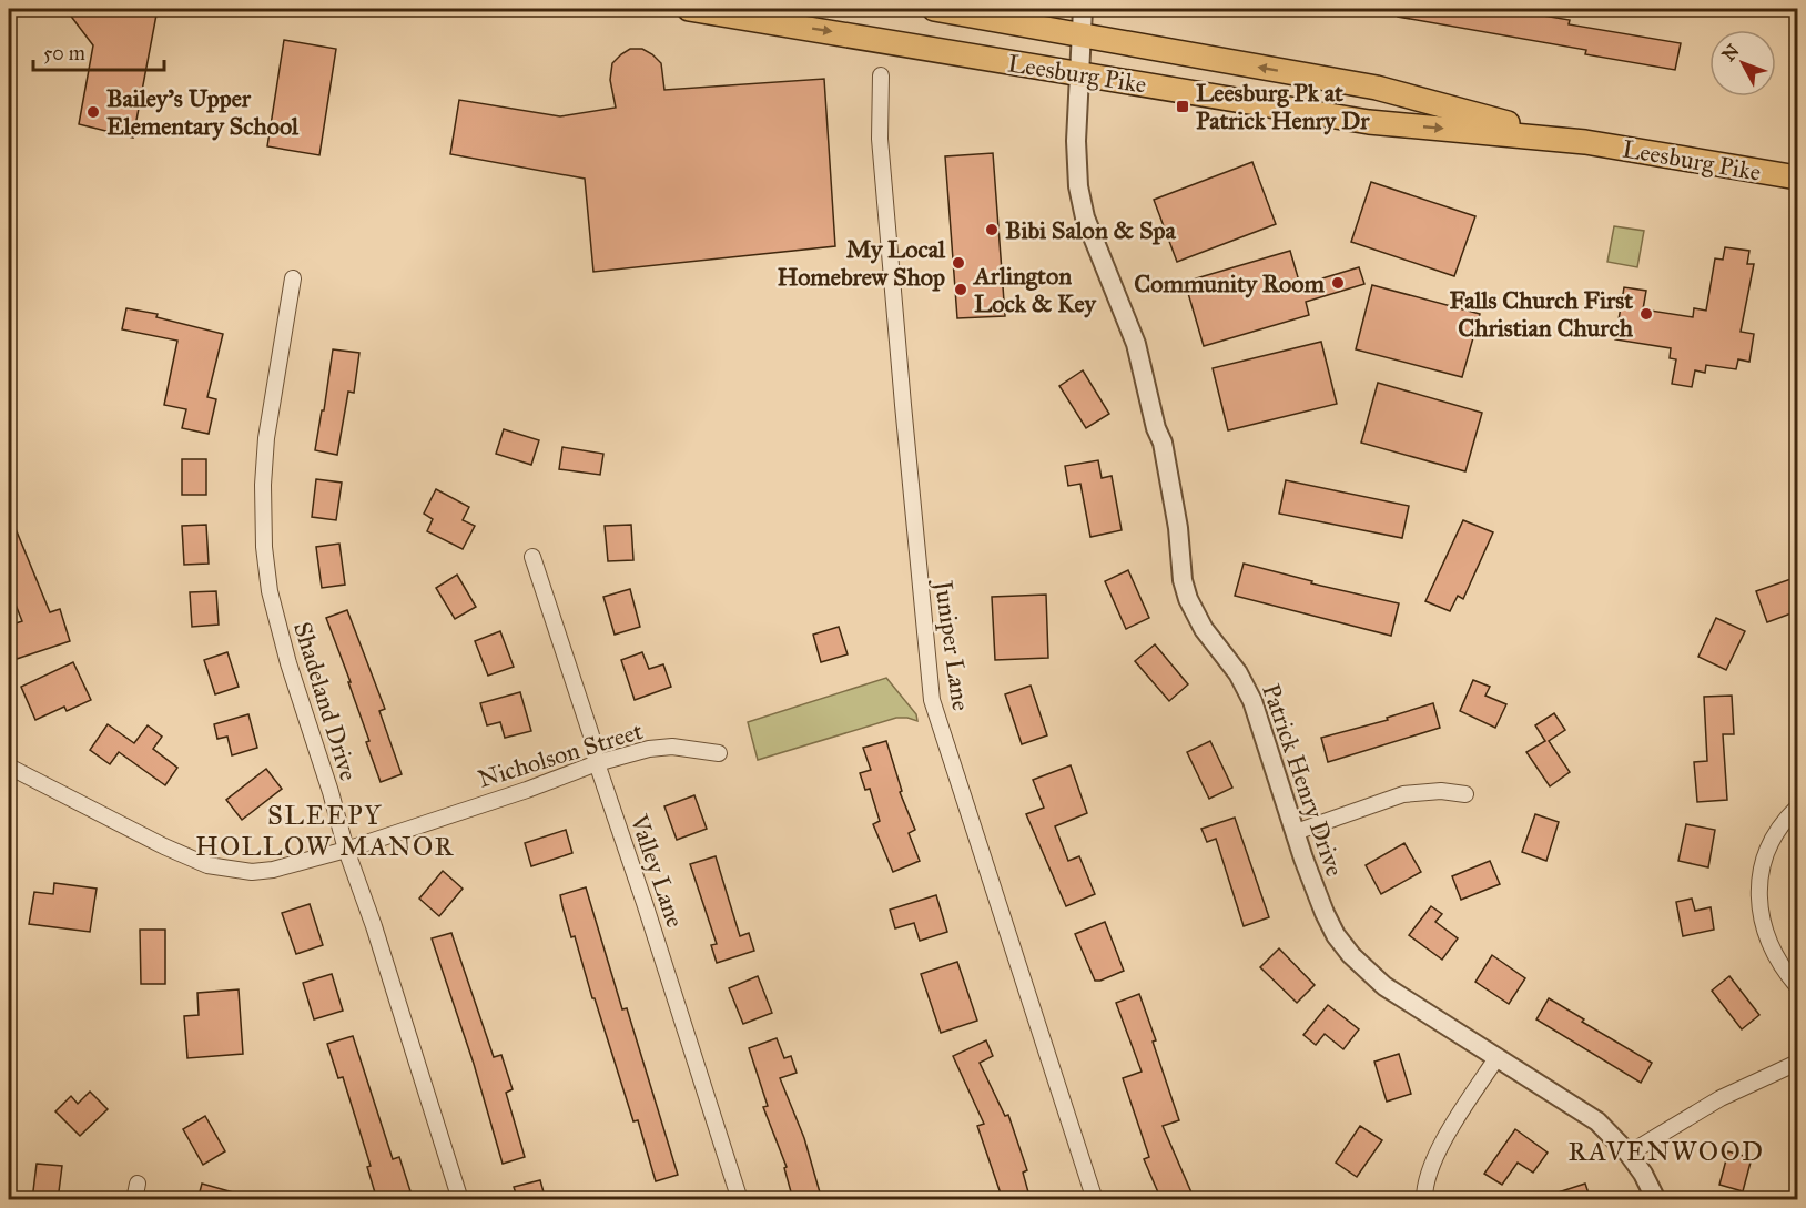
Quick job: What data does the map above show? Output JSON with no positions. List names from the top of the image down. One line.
{"streets":{"main road":["Leesburg Pike"],"street":["Juniper Lane","Shadeland Drive","Nicholson Street","Patrick Henry Drive","Valley Lane"]},"crossings":[["Leesburg Pike","Patrick Henry Drive"],["Shadeland Drive","Nicholson Street"],["Nicholson Street","Valley Lane"]],"districts":["SLEEPY HOLLOW MANOR","RAVENWOOD"],"places":{"transit":["Leesburg Pk at Patrick Henry Dr"],"other":["Bailey's Upper Elementary School","Bibi Salon & Spa","My Local Homebrew Shop","Community Room","Arlington Lock & Key","Falls Church First Christian Church"]},"scale_bar":"50 m","north":"top left"}
